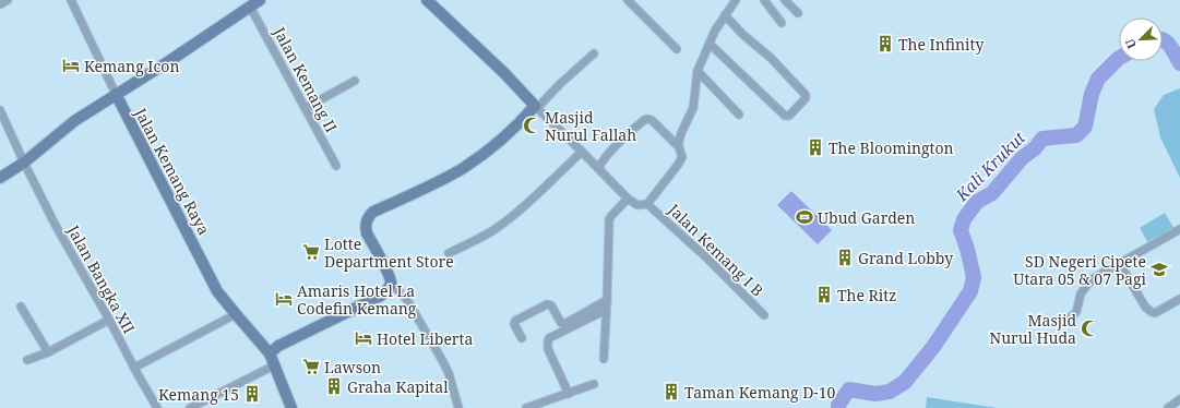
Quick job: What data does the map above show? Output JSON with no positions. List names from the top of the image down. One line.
{"streets":{"street":["Jalan Kemang II","Jalan Kemang Raya","Jalan Kemang I B","Jalan Bangka XII"]},"water":["Kali Krukut"],"places":{"building":["The Infinity","The Bloomington","Grand Lobby","The Ritz","Graha Kapital","Taman Kemang D-10","Kemang 15"],"hotel":["Kemang Icon","Amaris Hotel La Codefin Kemang","Hotel Liberta"],"mosque":["Masjid Nurul Fallah","Masjid Nurul Huda"],"sports":["Ubud Garden"],"supermarket":["Lotte Department Store","Lawson"],"school or university":["SD Negeri Cipete Utara 05 & 07 Pagi"]},"north":"bottom left"}
